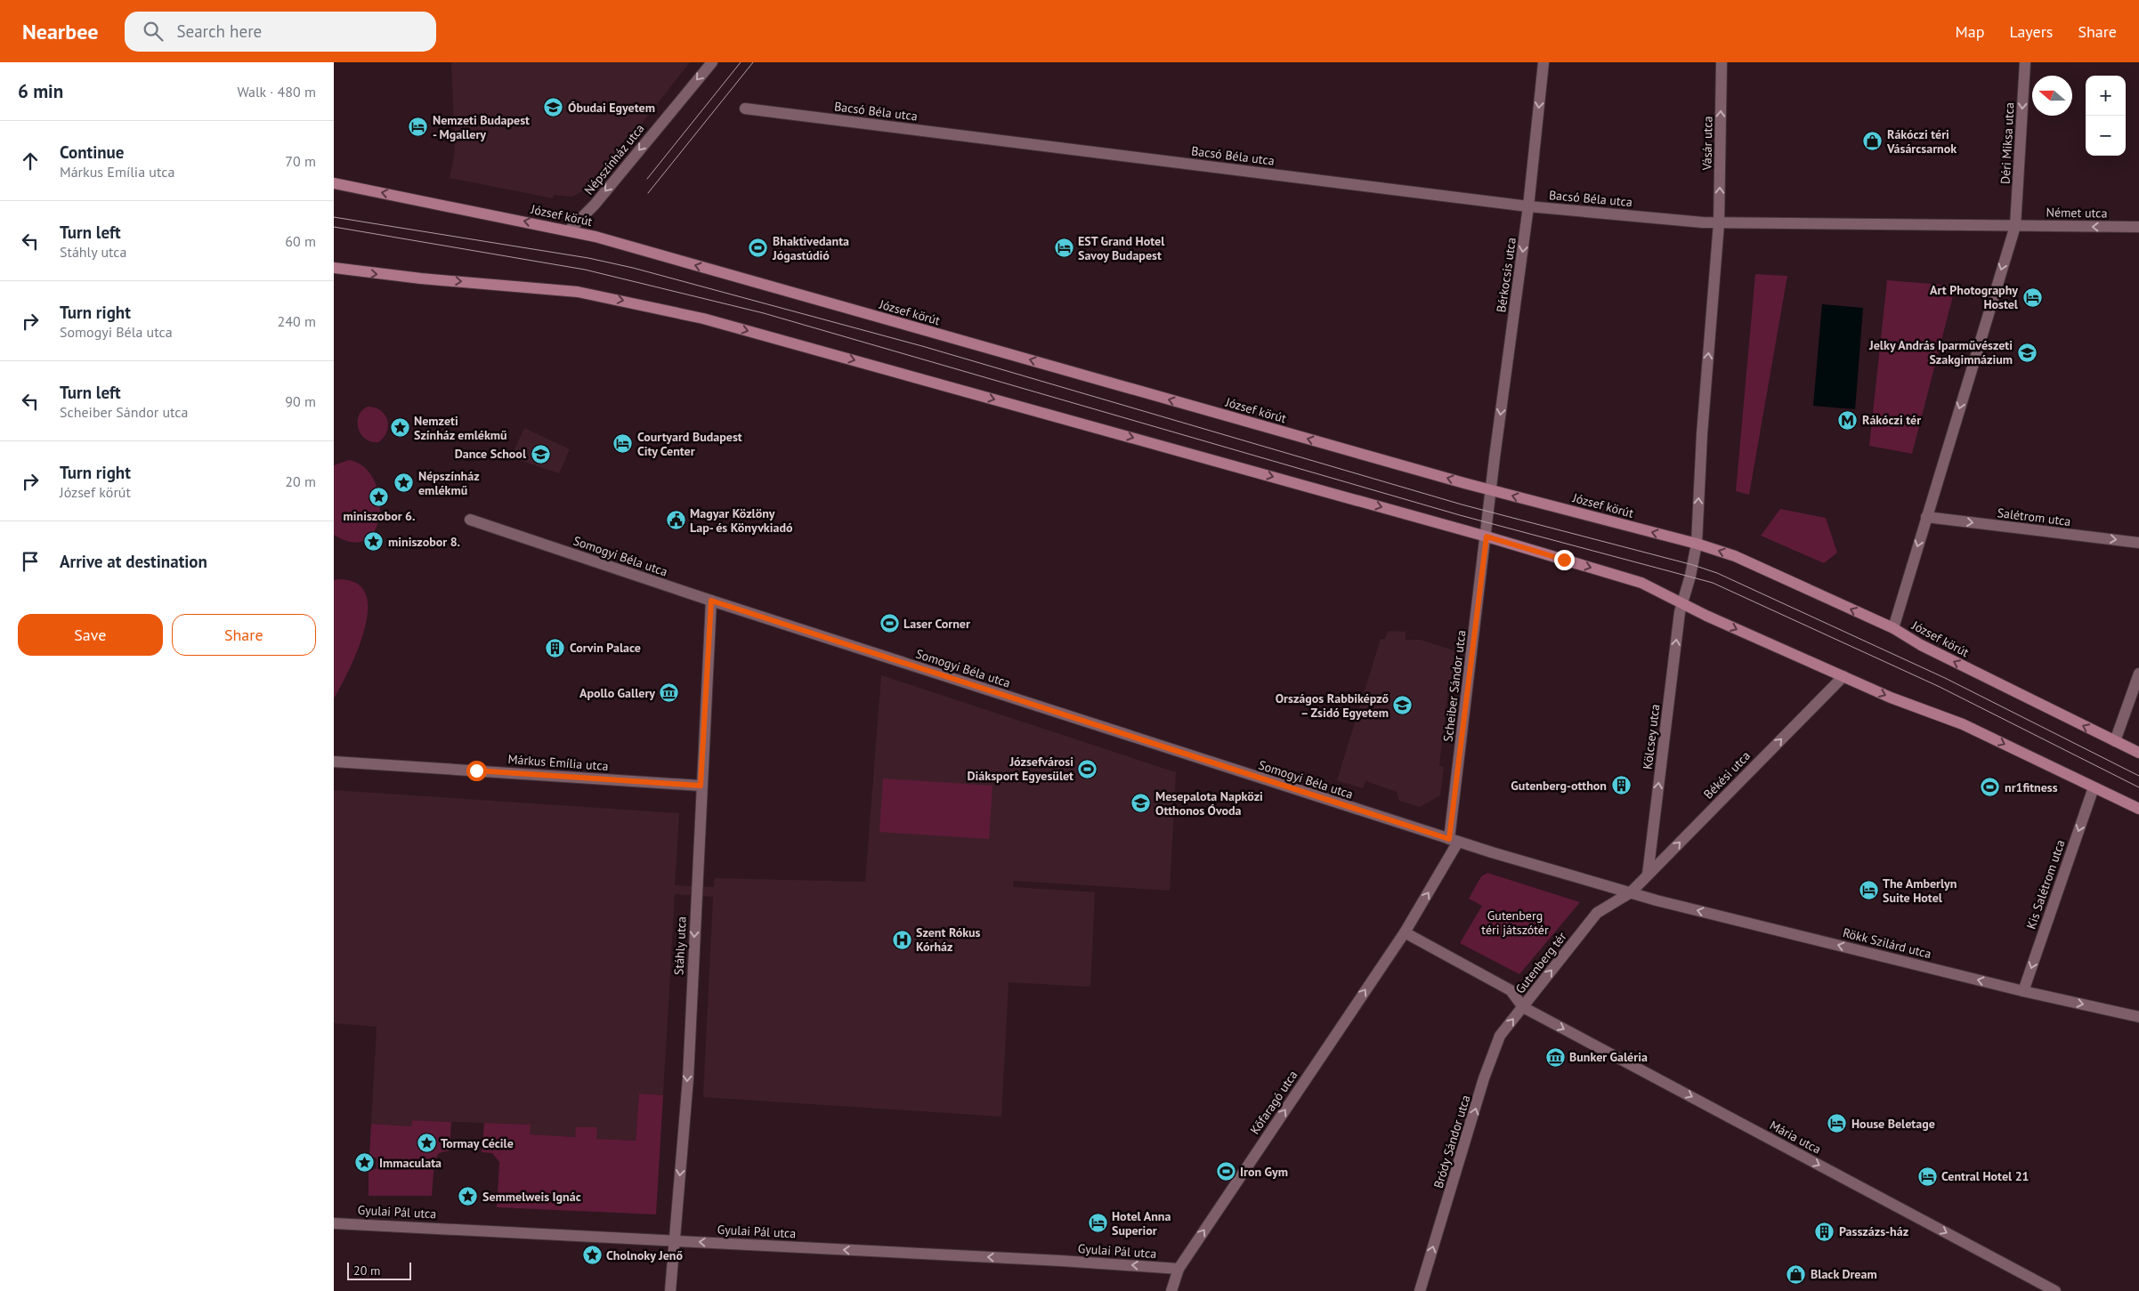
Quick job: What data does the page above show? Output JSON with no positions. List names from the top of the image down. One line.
{"streets":{"main road":["József körút"],"street":["Bacsó Béla utca","Vásár utca","Déri Miksa utca","Népszínház utca","Német utca","Bérkocsis utca","Salétrom utca","Somogyi Béla utca","Scheiber Sándor utca","Kölcsey utca","Márkus Emília utca","Békési utca","Kis Salétrom utca","Rökk Szilárd utca","Stáhly utca","Gutenberg tér","Kőfaragó utca","Mária utca","Bródy Sándor utca","Gyulai Pál utca"]},"crossings":[["Bacsó Béla utca","Vásár utca"],["Bacsó Béla utca","Bérkocsis utca"],["Déri Miksa utca","Német utca"],["Népszínház utca","József körút"],["József körút","Bérkocsis utca"],["József körút","Kölcsey utca"],["Bérkocsis utca","Scheiber Sándor utca"],["Somogyi Béla utca","Scheiber Sándor utca"],["Somogyi Béla utca","Stáhly utca"],["Kölcsey utca","Békési utca"],["Márkus Emília utca","Stáhly utca"],["Békési utca","Rökk Szilárd utca"],["Békési utca","Gutenberg tér"],["Kis Salétrom utca","Rökk Szilárd utca"],["Rökk Szilárd utca","Gutenberg tér"],["Stáhly utca","Gyulai Pál utca"],["Gutenberg tér","Kőfaragó utca"],["Gutenberg tér","Mária utca"],["Gutenberg tér","Bródy Sándor utca"],["Kőfaragó utca","Gyulai Pál utca"],["Mária utca","Bródy Sándor utca"]],"one_way":["Vásár utca","Déri Miksa utca","Népszínház utca","Német utca","Bérkocsis utca","Salétrom utca","Kölcsey utca","Békési utca","Kis Salétrom utca","Stáhly utca","Gutenberg tér","Kőfaragó utca","Mária utca","Bródy Sándor utca","Gyulai Pál utca"],"parks":["Gutenberg téri játszótér"],"places":{"school or university":["Óbudai Egyetem","Jelky András Iparművészeti Szakgimnázium","Dance School","Országos Rabbiképző – Zsidó Egyetem","Mesepalota Napközi Otthonos Óvoda"],"hotel":["Nemzeti Budapest - Mgallery","EST Grand Hotel Savoy Budapest","Art Photography Hostel","Courtyard Budapest City Center","The Amberlyn Suite Hotel","House Beletage","Central Hotel 21","Hotel Anna Superior"],"shop":["Rákóczi téri Vásárcsarnok","Black Dream"],"sports":["Bhaktivedanta Jógastúdió","Laser Corner","Józsefvárosi Diáksport Egyesület","nr1fitness","Iron Gym"],"metro station":["Rákóczi tér"],"place":["Nemzeti Színház emlékmű","Népszínház emlékmű","miniszobor 6.","miniszobor 8.","Tormay Cécile","Immaculata","Semmelweis Ignác","Cholnoky Jenő"],"public building":["Magyar Közlöny Lap- és Könyvkiadó"],"building":["Corvin Palace","Gutenberg-otthon","Passzázs-ház"],"museum":["Apollo Gallery","Bunker Galéria"],"hospital":["Szent Rókus Kórház"]},"scale_bar":"20 m","north":"left","page":{"header":"Nearbee","search":"Search here","nav":["Map","Layers","Share"],"heading":["6 min","Walk · 480 m"],"map_buttons":["+","−"],"list":[["Continue","Márkus Emília utca","70 m"],["Turn left","Stáhly utca","60 m"],["Turn right","Somogyi Béla utca","240 m"],["Turn left","Scheiber Sándor utca","90 m"],["Turn right","József körút","20 m"],"Arrive at destination"],"buttons":["Save","Share"],"scale":"20 m"}}
